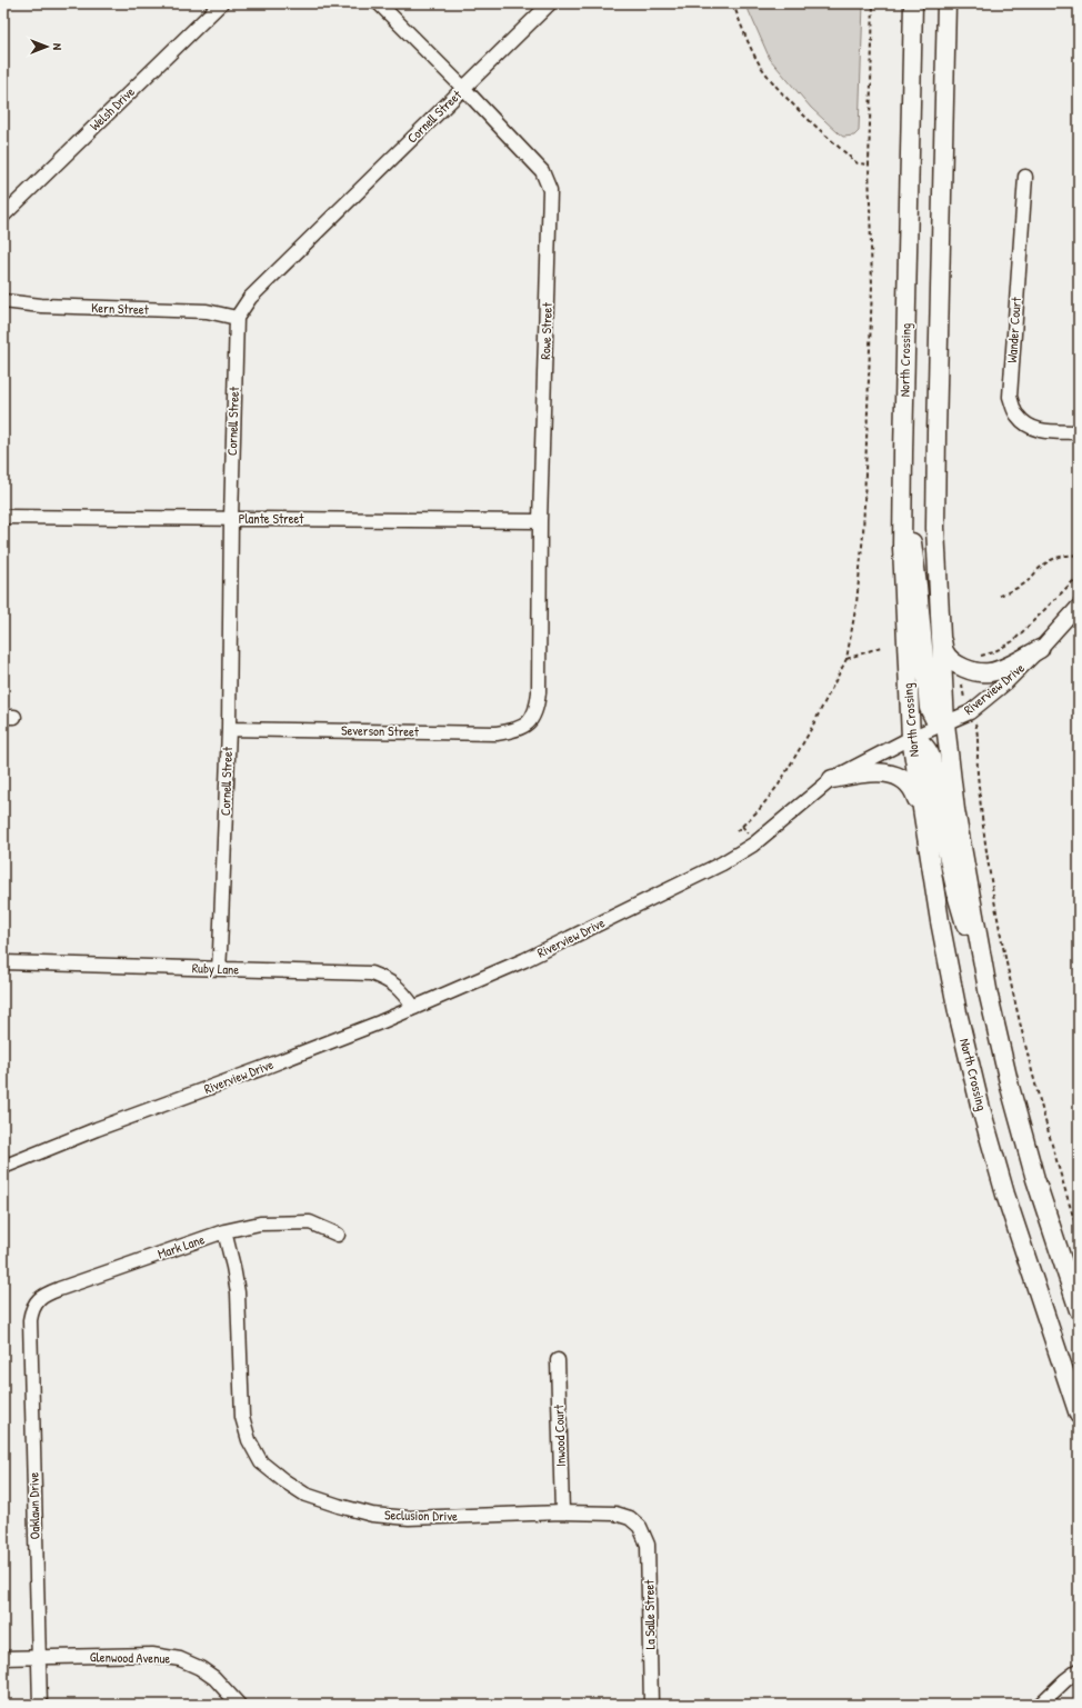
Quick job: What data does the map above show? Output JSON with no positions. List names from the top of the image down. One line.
{"streets":{"main road":["North Crossing"],"street":["Welsh Drive","Cornell Street","Kern Street","Wander Court","Rowe Street","Plante Street","Riverview Drive","Severson Street","Ruby Lane","Mark Lane","Inwood Court","Oaklawn Drive","Seclusion Drive","La Salle Street","Glenwood Avenue"]},"crossings":[["Cornell Street","Kern Street"],["Cornell Street","Rowe Street"],["Cornell Street","Plante Street"],["Cornell Street","Severson Street"],["Cornell Street","Ruby Lane"],["Rowe Street","Plante Street"],["Rowe Street","Severson Street"],["North Crossing","Riverview Drive"],["Riverview Drive","Ruby Lane"],["Mark Lane","Oaklawn Drive"],["Mark Lane","Seclusion Drive"],["Inwood Court","Seclusion Drive"],["Oaklawn Drive","Glenwood Avenue"],["Seclusion Drive","La Salle Street"]],"north":"right"}
